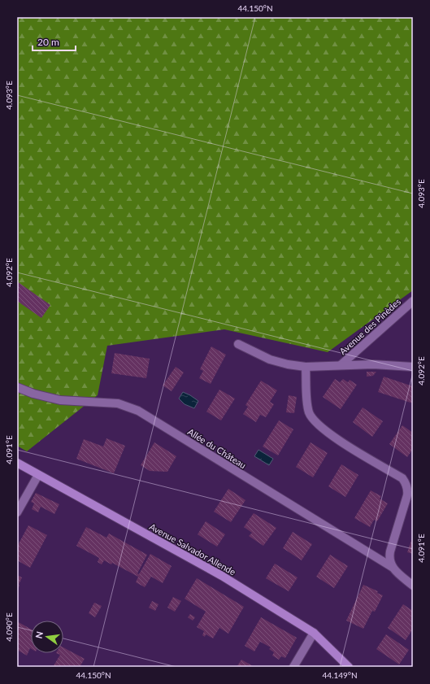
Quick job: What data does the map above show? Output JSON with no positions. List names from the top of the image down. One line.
{"streets":{"main road":["Avenue Salvador Allende"],"street":["Avenue des Pinèdes","Allée du Château"]},"scale_bar":"20 m","north":"left","coordinates":["44.150°N","4.093°E","4.092°E","4.091°E","4.090°E","44.149°N"]}
